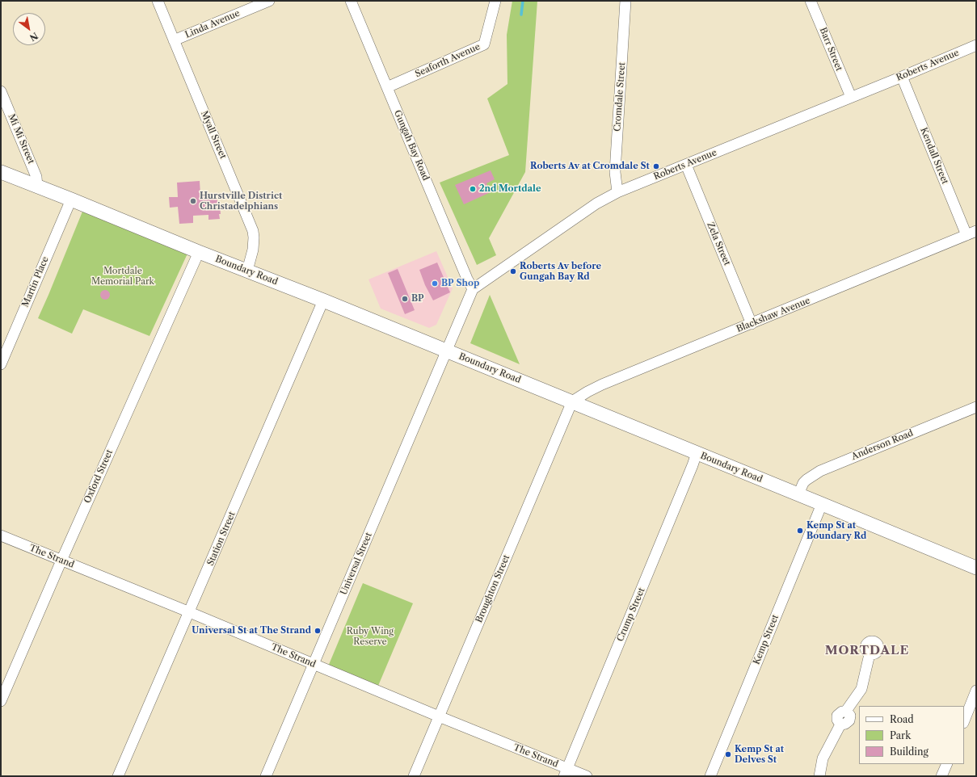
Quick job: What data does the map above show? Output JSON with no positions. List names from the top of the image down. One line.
{"streets":{"main road":["Boundary Road"],"street":["Linda Avenue","Barr Street","Seaforth Avenue","Roberts Avenue","Cromdale Street","Myall Street","Mi Mi Street","Gungah Bay Road","Kendall Street","Zela Street","Martin Place","Blackshaw Avenue","Anderson Road","Oxford Street","Station Street","The Strand","Universal Street","Broughton Street","Crump Street","Kemp Street"]},"crossings":[["Linda Avenue","Myall Street"],["Barr Street","Roberts Avenue"],["Seaforth Avenue","Gungah Bay Road"],["Roberts Avenue","Cromdale Street"],["Roberts Avenue","Gungah Bay Road"],["Roberts Avenue","Kendall Street"],["Roberts Avenue","Zela Street"],["Myall Street","Boundary Road"],["Mi Mi Street","Boundary Road"],["Kendall Street","Blackshaw Avenue"],["Zela Street","Blackshaw Avenue"],["Boundary Road","Martin Place"],["Boundary Road","Blackshaw Avenue"],["Boundary Road","Anderson Road"],["Boundary Road","Oxford Street"],["Boundary Road","Station Street"],["Boundary Road","Universal Street"],["Boundary Road","Broughton Street"],["Boundary Road","Crump Street"],["Boundary Road","Kemp Street"],["Blackshaw Avenue","Broughton Street"],["Oxford Street","The Strand"],["Station Street","The Strand"],["The Strand","Universal Street"],["The Strand","Broughton Street"],["The Strand","Crump Street"]],"districts":["MORTDALE"],"parks":["Mortdale Memorial Park","Ruby Wing Reserve"],"places":["Roberts Av at Cromdale St","2nd Mortdale","Hurstville District Christadelphians","Roberts Av before Gungah Bay Rd","BP Shop","BP","Kemp St at Boundary Rd","Universal St at The Strand","Kemp St at Delves St"],"legend":["Road","Park","Building"],"north":"bottom right"}
